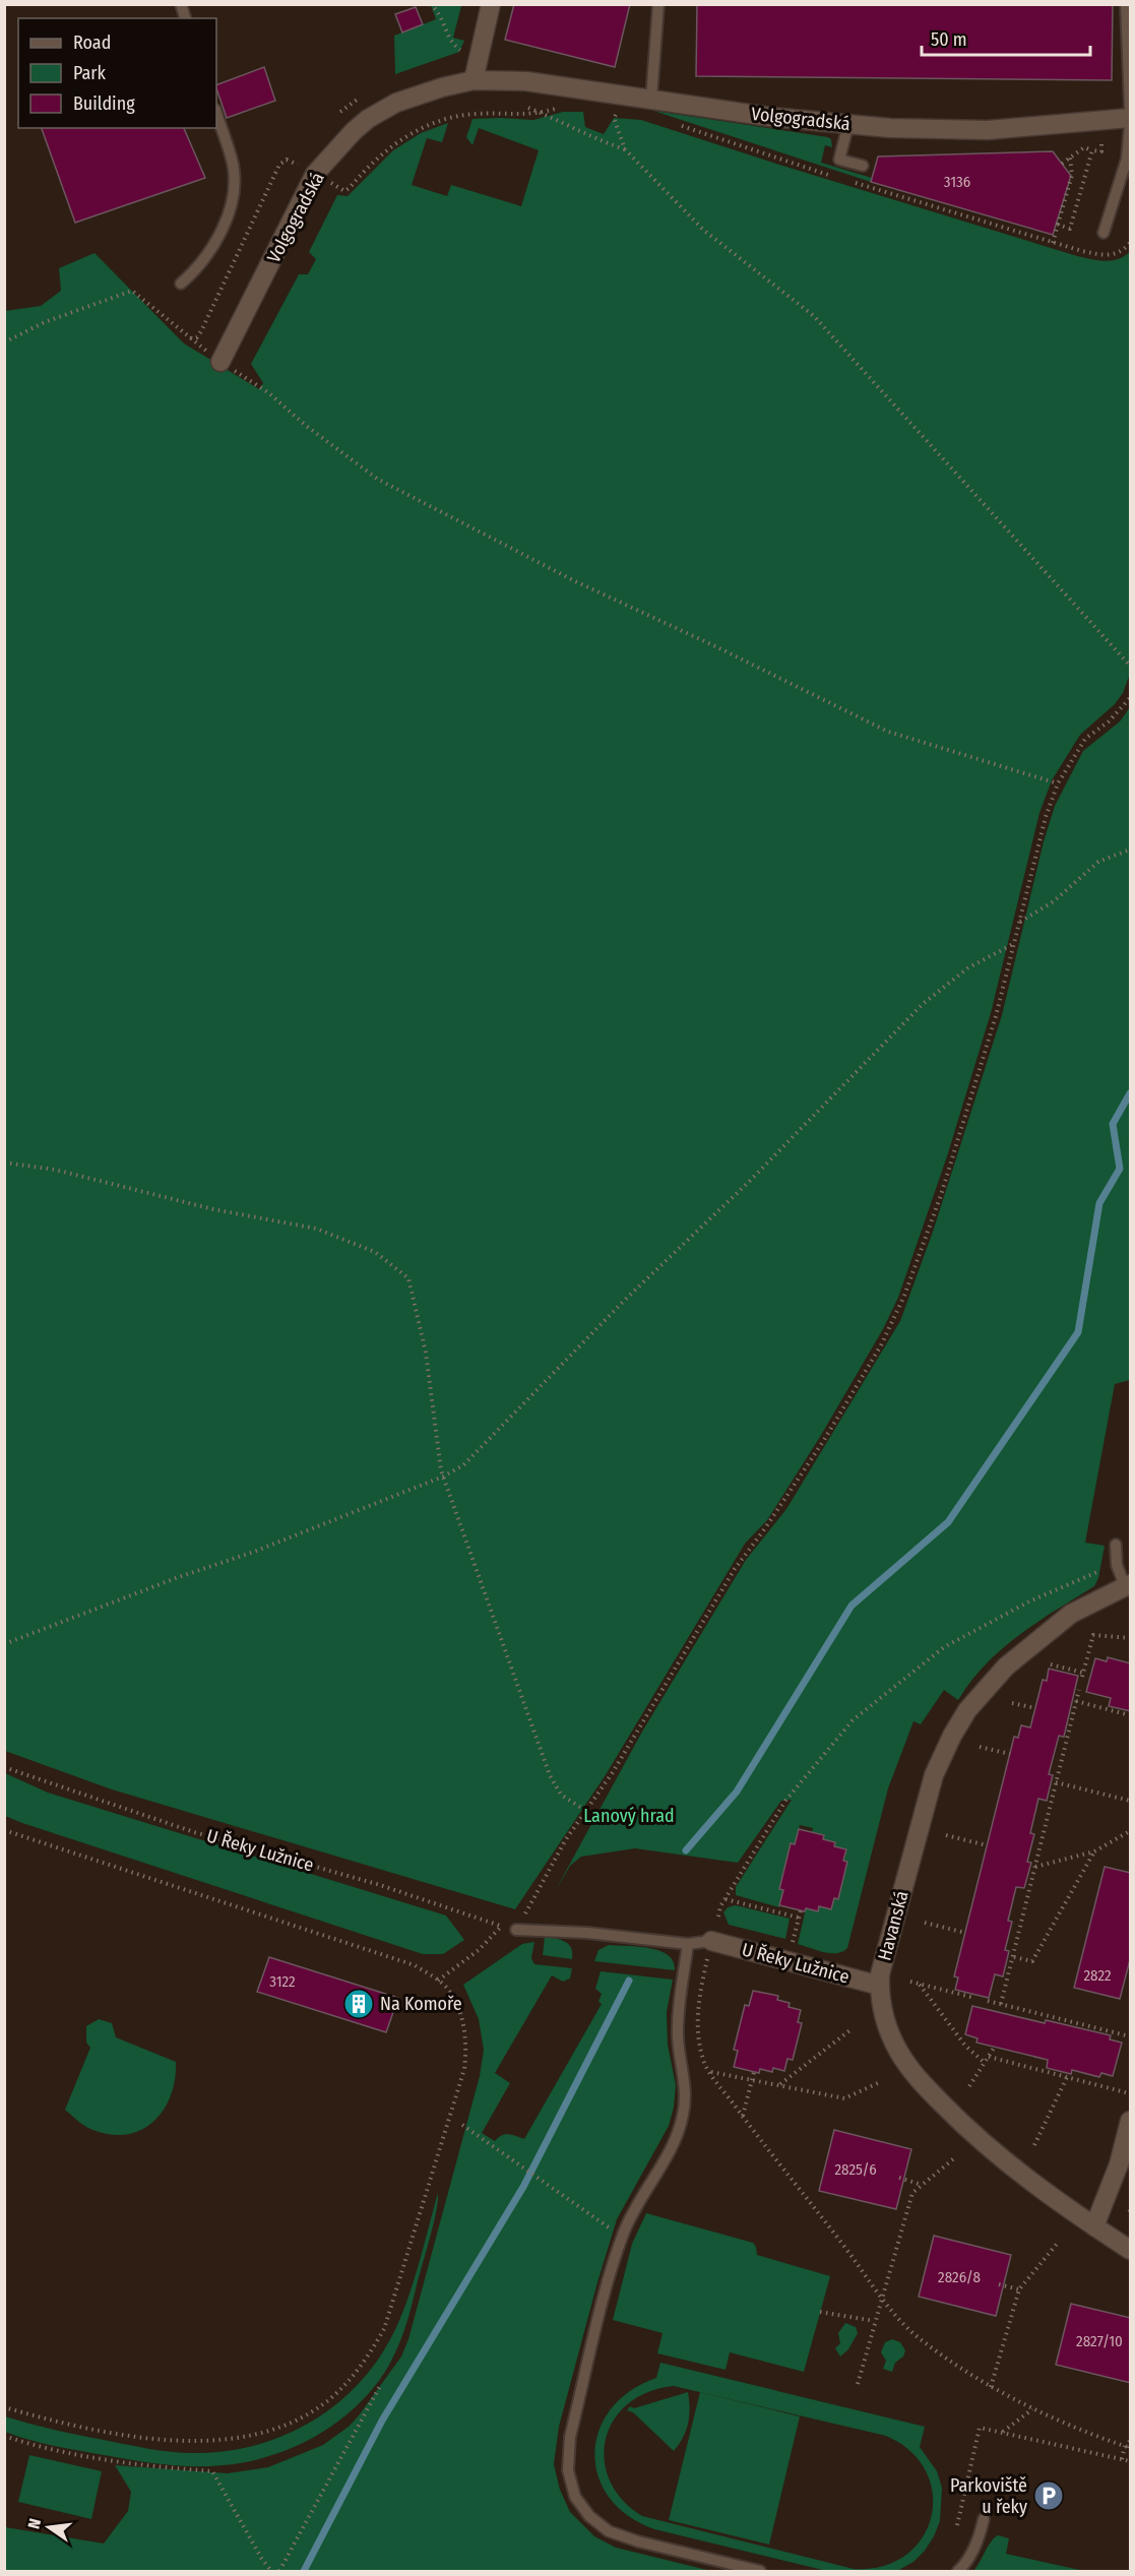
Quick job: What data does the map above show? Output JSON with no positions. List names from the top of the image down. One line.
{"streets":{"street":["Volgogradská","U Řeky Lužnice","Havanská"]},"crossings":[["U Řeky Lužnice","Havanská"]],"parks":["Lanový hrad"],"places":{"building":["Na Komoře"],"parking":["Parkoviště u řeky"]},"house_numbers":["3136","2822","3122","2825/6","2826/8","2827/10"],"legend":["Road","Park","Building"],"scale_bar":"50 m","north":"left"}
